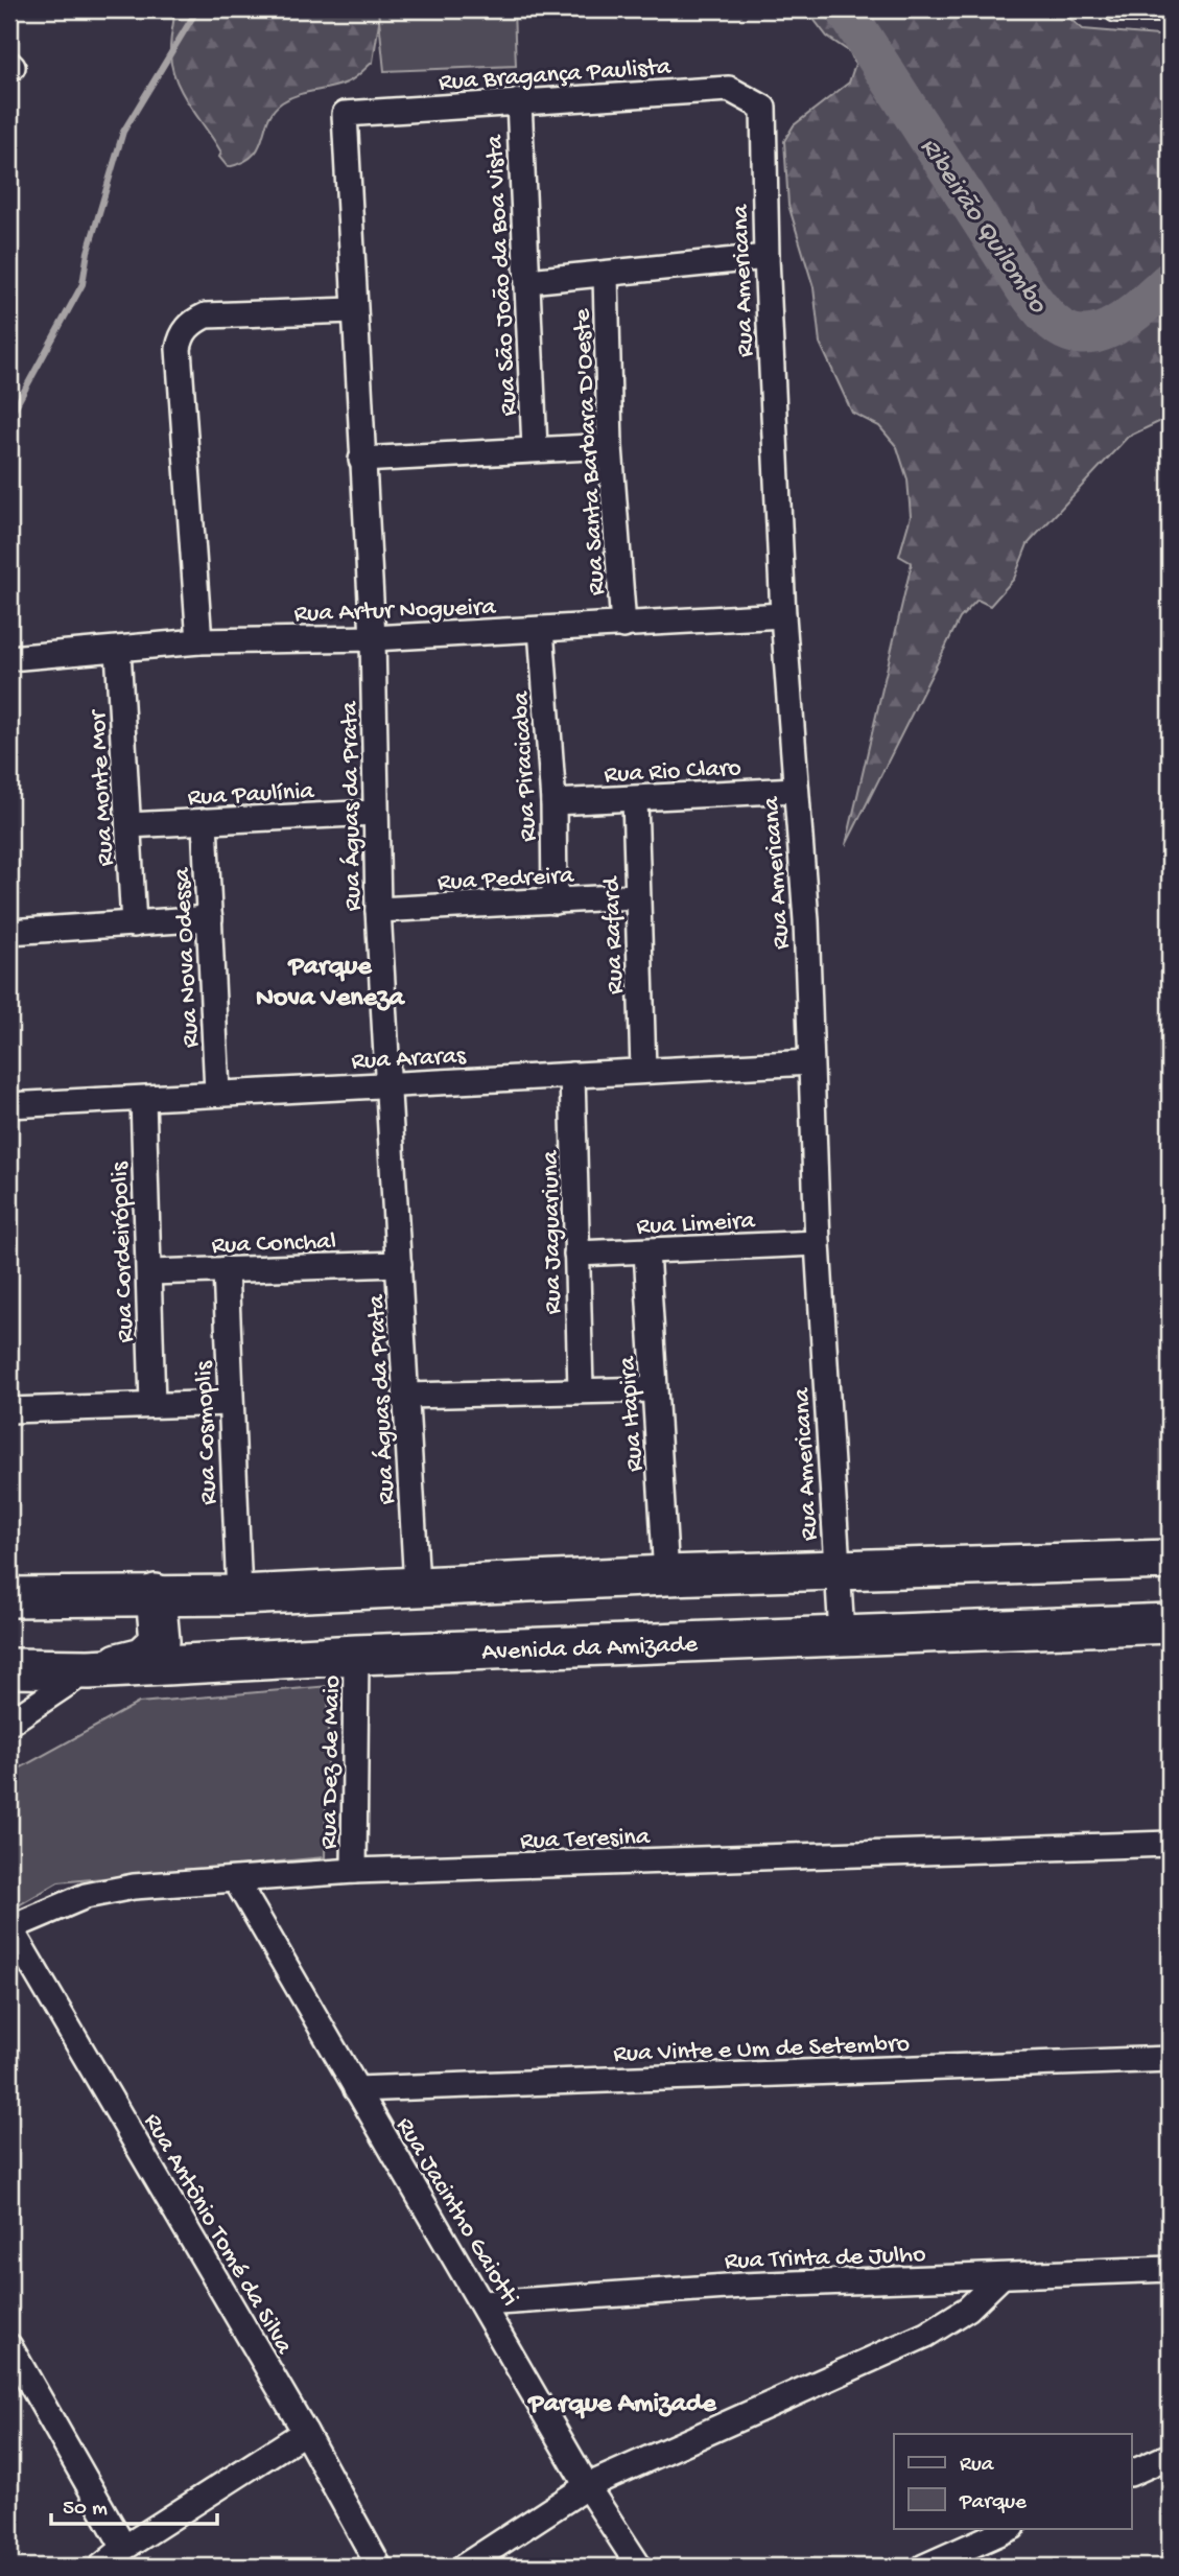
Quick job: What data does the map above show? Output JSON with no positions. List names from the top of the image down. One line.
{"streets":{"main road":["Avenida da Amizade"],"street":["Rua Bragança Paulista","Rua São João da Boa Vista","Rua Americana","Rua Santa Barbara D'Oeste","Rua Artur Nogueira","Rua Piracicaba","Rua Rio Claro","Rua Monte Mor","Rua Paulínia","Rua Águas da Prata","Rua Pedreira","Rua Rafard","Rua Nova Odessa","Rua Araras","Rua Limeira","Rua Jaguariuna","Rua Conchal","Rua Cordeirópolis","Rua Itapira","Rua Cosmoplis","Rua Dez de Maio","Rua Teresina","Rua Vinte e Um de Setembro","Rua Jacintho Gaiotti","Rua Antônio Tomé da Silva","Rua Trinta de Julho"]},"crossings":[["Rua Bragança Paulista","Rua São João da Boa Vista"],["Rua Bragança Paulista","Rua Americana"],["Rua Bragança Paulista","Rua Águas da Prata"],["Rua Americana","Rua Artur Nogueira"],["Rua Americana","Rua Rio Claro"],["Rua Americana","Rua Araras"],["Rua Americana","Rua Limeira"],["Rua Americana","Avenida da Amizade"],["Rua Santa Barbara D'Oeste","Rua Artur Nogueira"],["Rua Artur Nogueira","Rua Piracicaba"],["Rua Artur Nogueira","Rua Monte Mor"],["Rua Artur Nogueira","Rua Águas da Prata"],["Rua Piracicaba","Rua Rio Claro"],["Rua Piracicaba","Rua Pedreira"],["Rua Rio Claro","Rua Rafard"],["Rua Monte Mor","Rua Paulínia"],["Rua Paulínia","Rua Águas da Prata"],["Rua Paulínia","Rua Nova Odessa"],["Rua Águas da Prata","Rua Pedreira"],["Rua Águas da Prata","Rua Araras"],["Rua Águas da Prata","Rua Conchal"],["Rua Pedreira","Rua Rafard"],["Rua Rafard","Rua Araras"],["Rua Nova Odessa","Rua Araras"],["Rua Araras","Rua Jaguariuna"],["Rua Araras","Rua Cordeirópolis"],["Rua Limeira","Rua Jaguariuna"],["Rua Limeira","Rua Itapira"],["Rua Conchal","Rua Cordeirópolis"],["Rua Conchal","Rua Cosmoplis"],["Avenida da Amizade","Rua Dez de Maio"],["Rua Dez de Maio","Rua Teresina"],["Rua Teresina","Rua Jacintho Gaiotti"],["Rua Teresina","Rua Antônio Tomé da Silva"],["Rua Vinte e Um de Setembro","Rua Jacintho Gaiotti"],["Rua Jacintho Gaiotti","Rua Trinta de Julho"]],"districts":["Parque Nova Veneza","Parque Amizade"],"water":["Ribeirão Quilombo"],"legend":["Rua","Parque"],"scale_bar":"50 m"}
